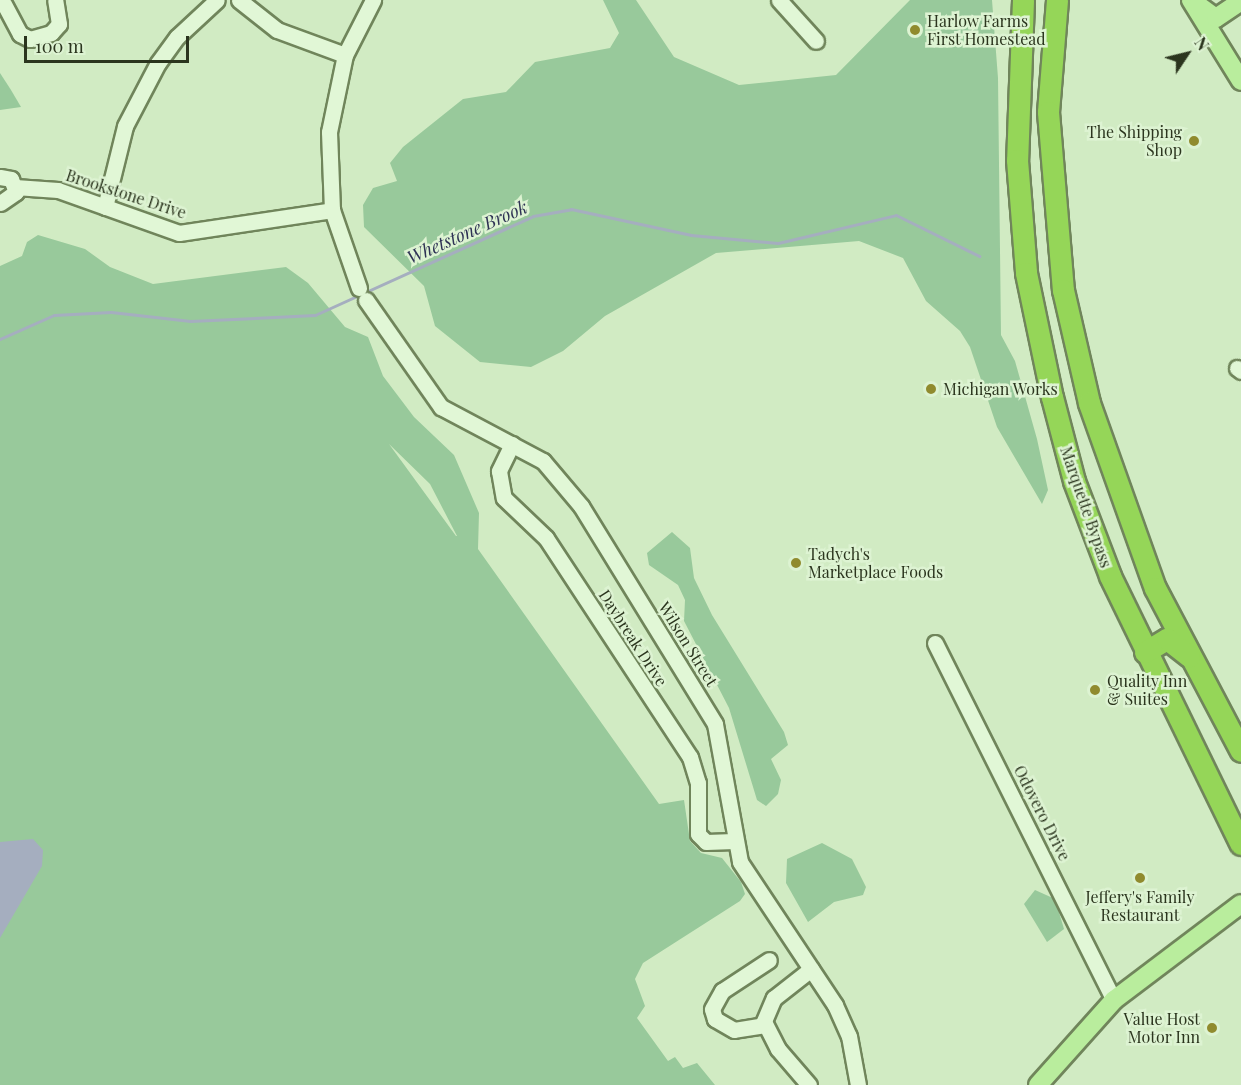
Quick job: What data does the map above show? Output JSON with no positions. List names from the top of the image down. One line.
{"streets":{"highway":["Marquette Bypass"],"street":["Brookstone Drive","Daybreak Drive","Wilson Street","Odovero Drive"]},"crossings":[["Brookstone Drive","Wilson Street"],["Daybreak Drive","Wilson Street"]],"water":["Whetstone Brook"],"places":["Harlow Farms First Homestead","The Shipping Shop","Michigan Works","Tadych's Marketplace Foods","Quality Inn & Suites","Jeffery's Family Restaurant","Value Host Motor Inn"],"scale_bar":"100 m","north":"top right"}
